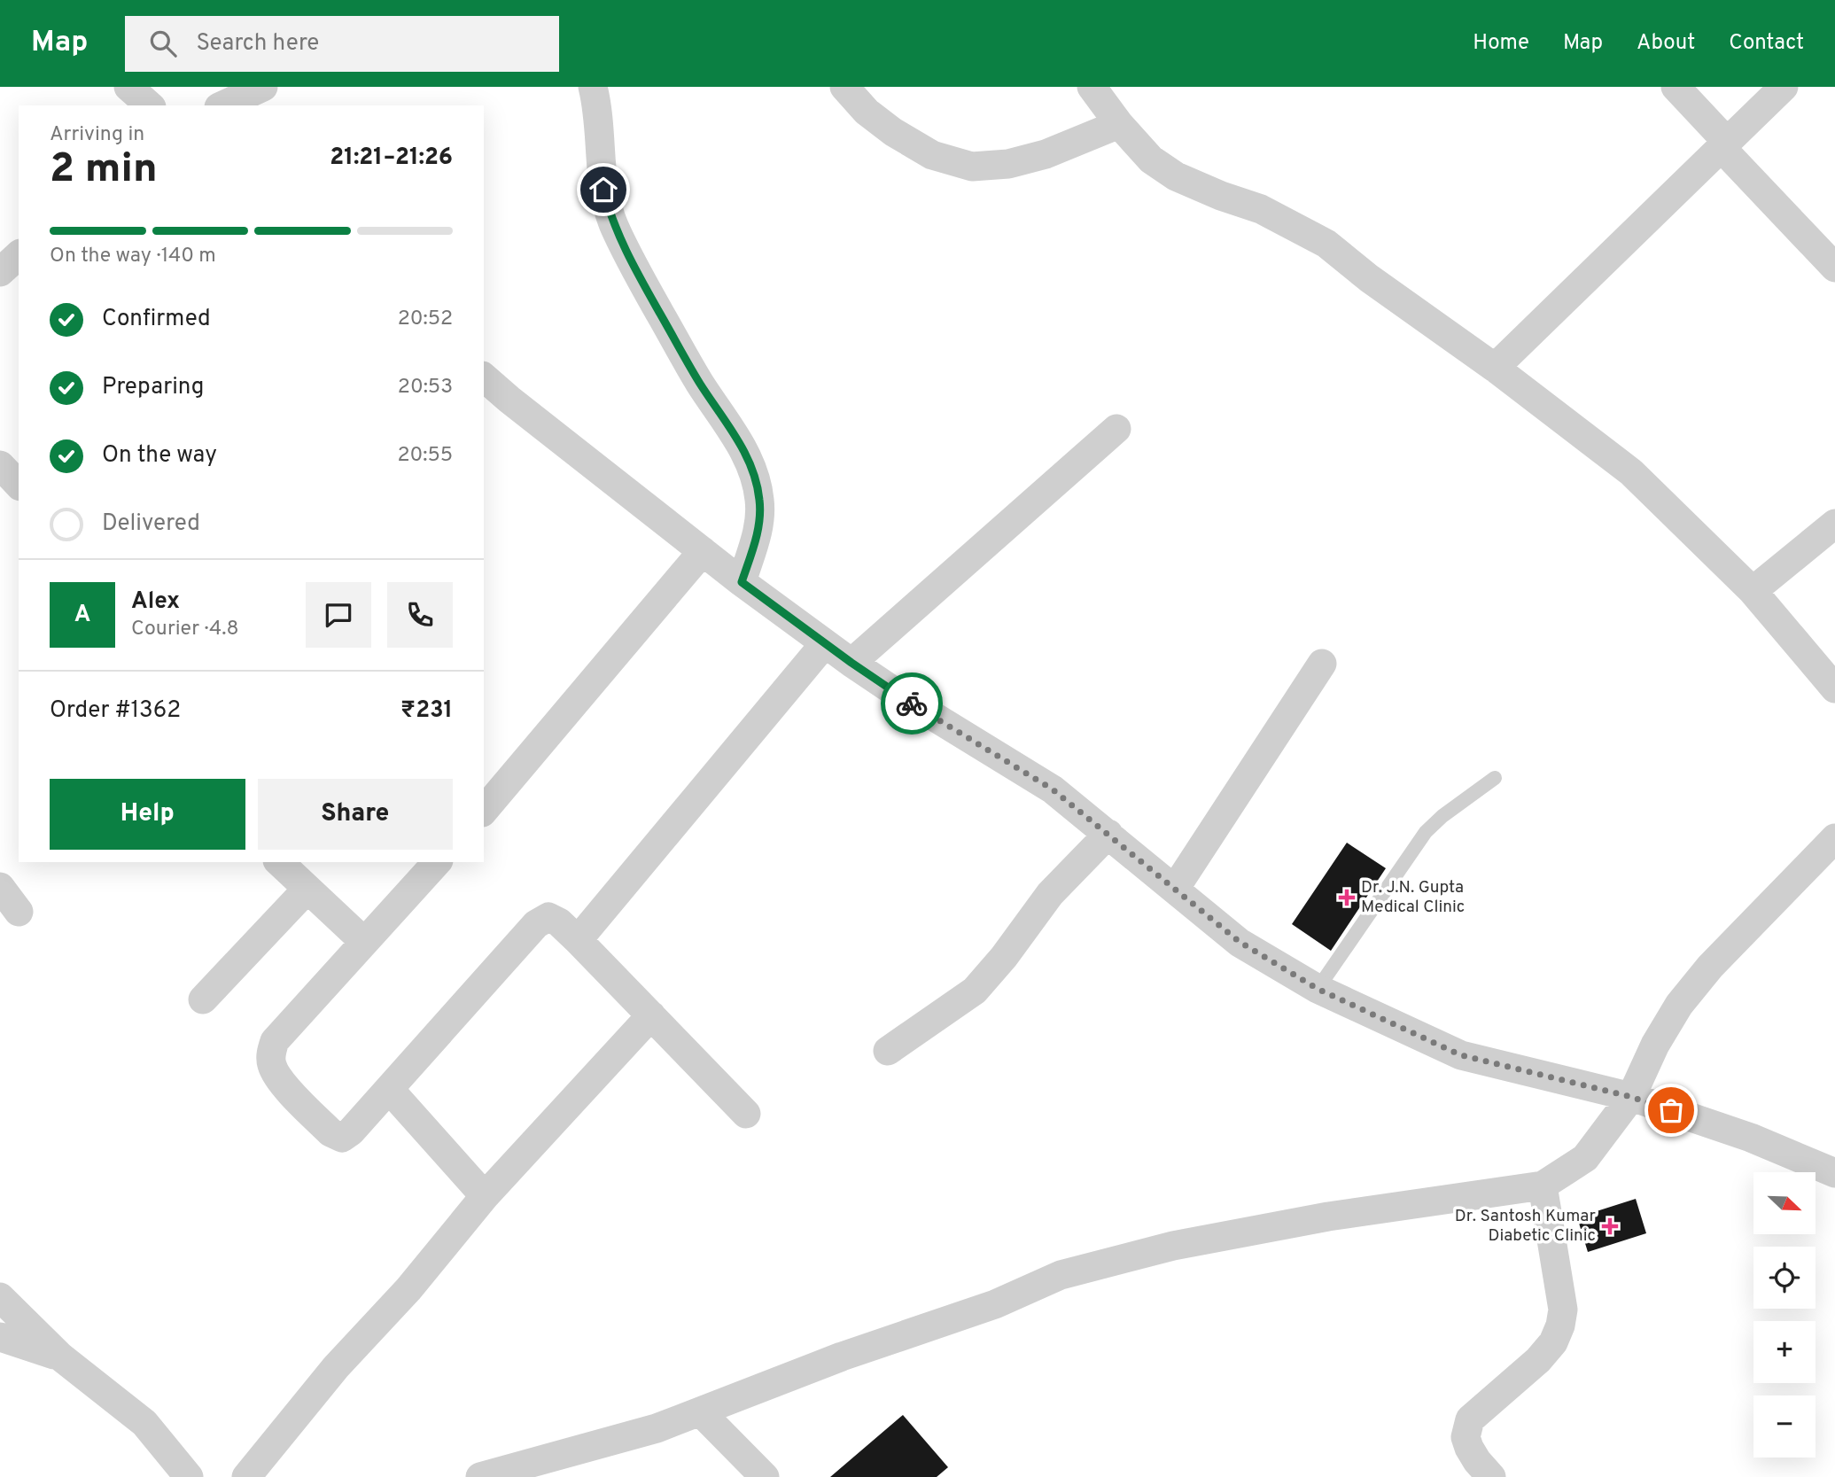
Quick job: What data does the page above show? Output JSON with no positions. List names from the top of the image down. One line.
{"places":{"health":["Dr. J.N. Gupta Medical Clinic","Dr. Santosh Kumar Diabetic Clinic"]},"north":"bottom right","page":{"header":"Map","search":"Search here","nav":["Home","Map","About","Contact"],"heading":["2 min","Arriving in","21:21–21:26"],"panel":["Alex","Courier · 4.8","Order #1362","₹231"],"bar":"On the way · 140 m","list":[["Confirmed","20:52"],["Preparing","20:53"],["On the way","20:55"],"Delivered"],"round":"A","buttons":["Help","Share"],"map_buttons":["+","−"]}}
